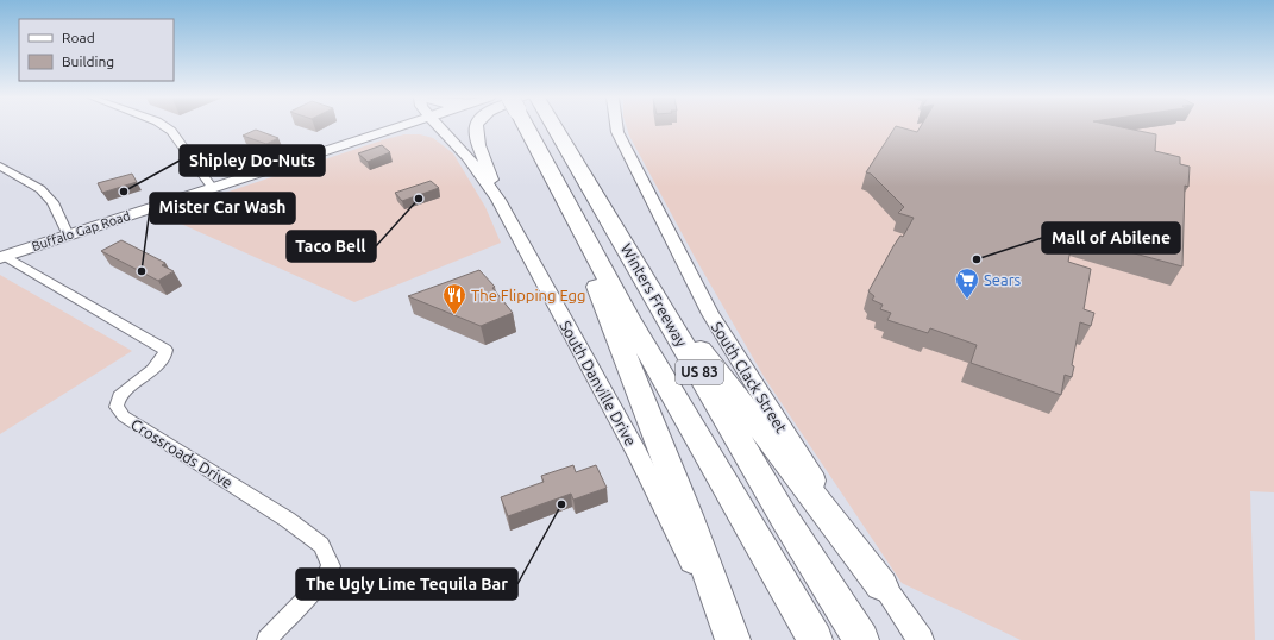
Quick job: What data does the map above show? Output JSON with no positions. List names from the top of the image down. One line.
{"streets":{"highway":["Winters Freeway","US 83"],"main road":["Buffalo Gap Road","South Clack Street","South Danville Drive"],"street":["Crossroads Drive"]},"crossings":[["Buffalo Gap Road","Crossroads Drive"]],"places":{"other":["Shipley Do-Nuts","Taco Bell","Mall of Abilene","Mister Car Wash","The Ugly Lime Tequila Bar"],"supermarket":["Sears"],"restaurant":["The Flipping Egg"]},"legend":["Road","Building"]}
